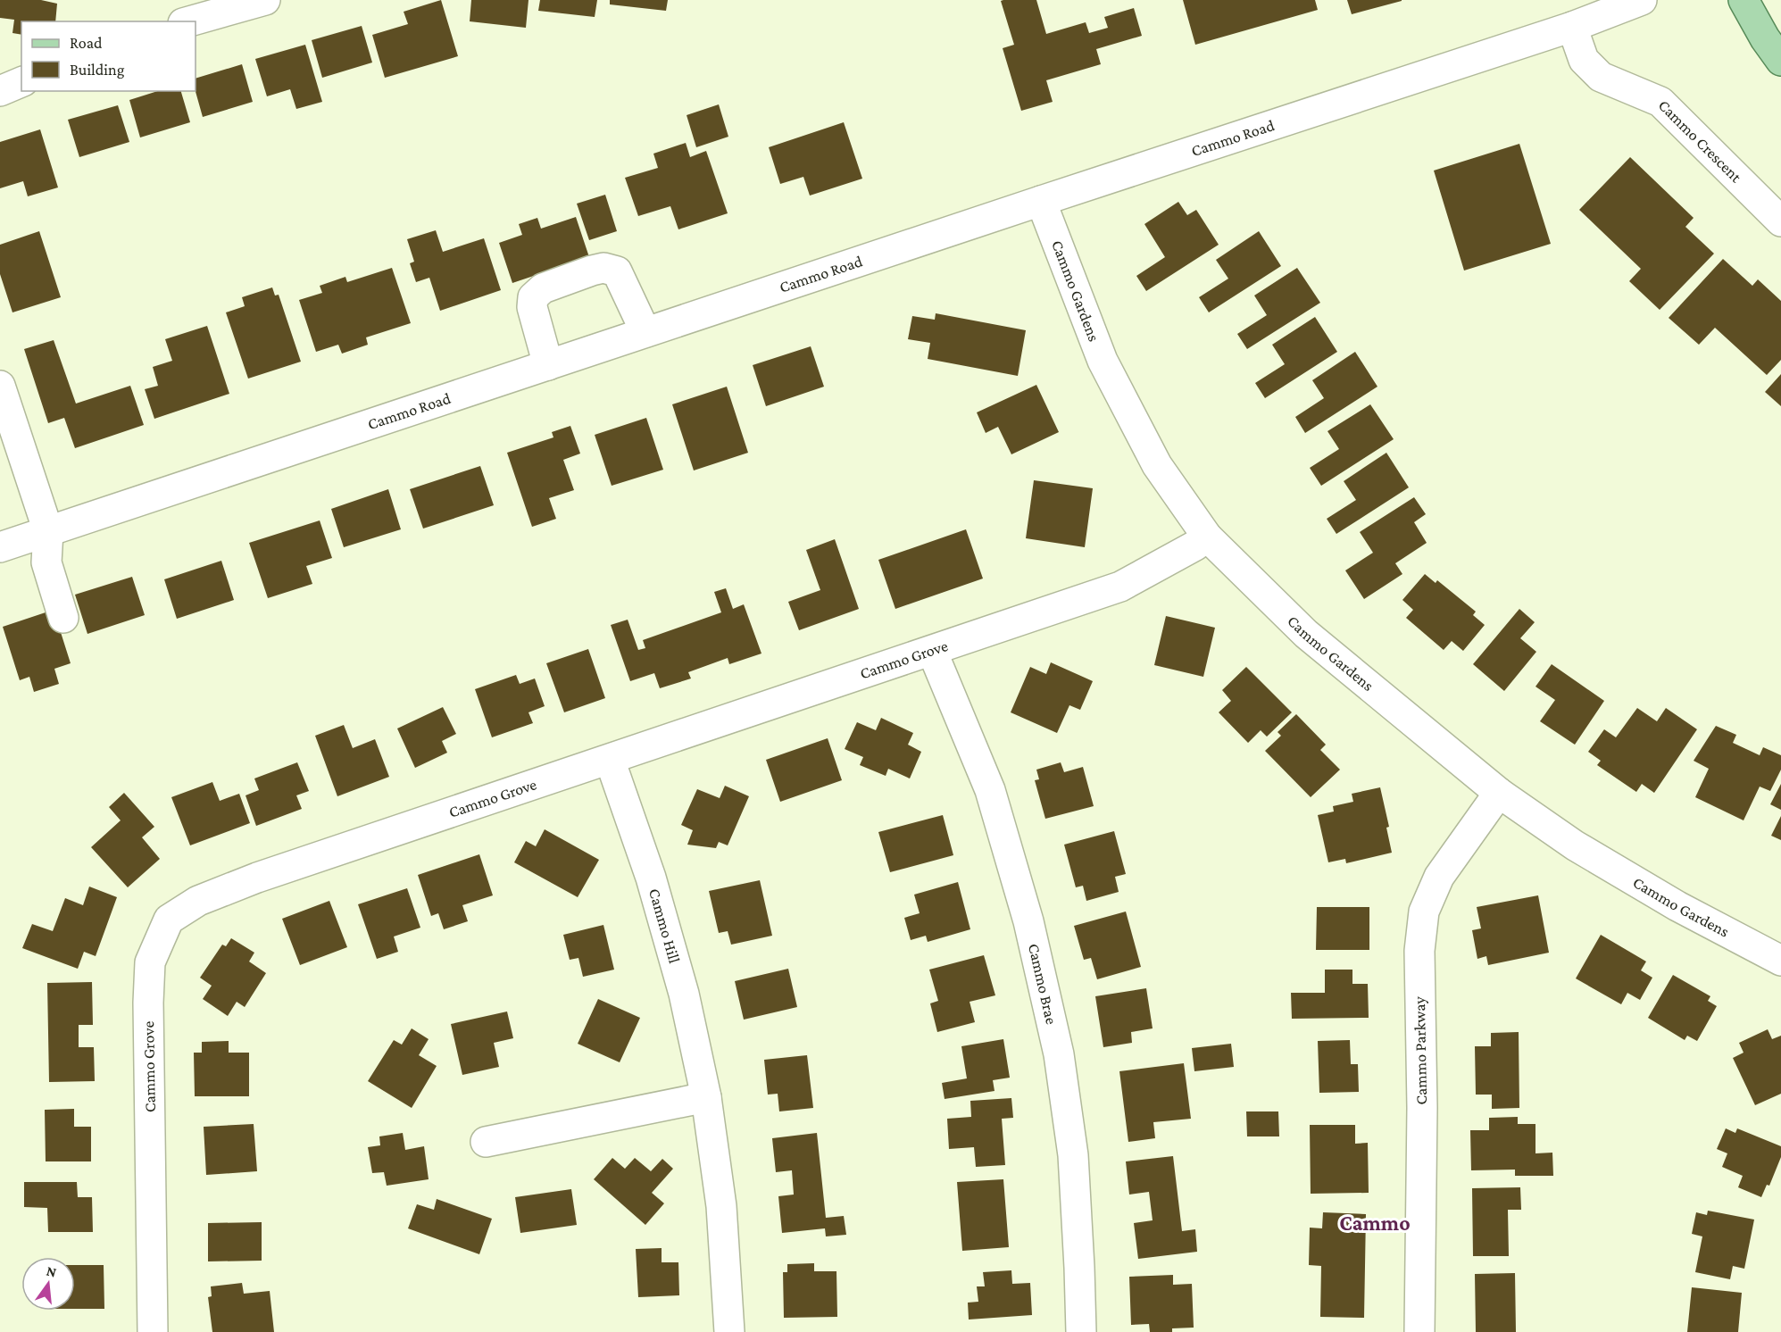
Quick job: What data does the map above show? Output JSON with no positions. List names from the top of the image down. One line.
{"streets":{"street":["Cammo Road","Cammo Crescent","Cammo Gardens","Cammo Grove","Cammo Hill","Cammo Brae","Cammo Parkway"]},"crossings":[["Cammo Road","Cammo Crescent"],["Cammo Road","Cammo Gardens"],["Cammo Gardens","Cammo Grove"],["Cammo Gardens","Cammo Parkway"],["Cammo Grove","Cammo Hill"],["Cammo Grove","Cammo Brae"]],"districts":["Cammo"],"legend":["Road","Building"],"north":"top"}
